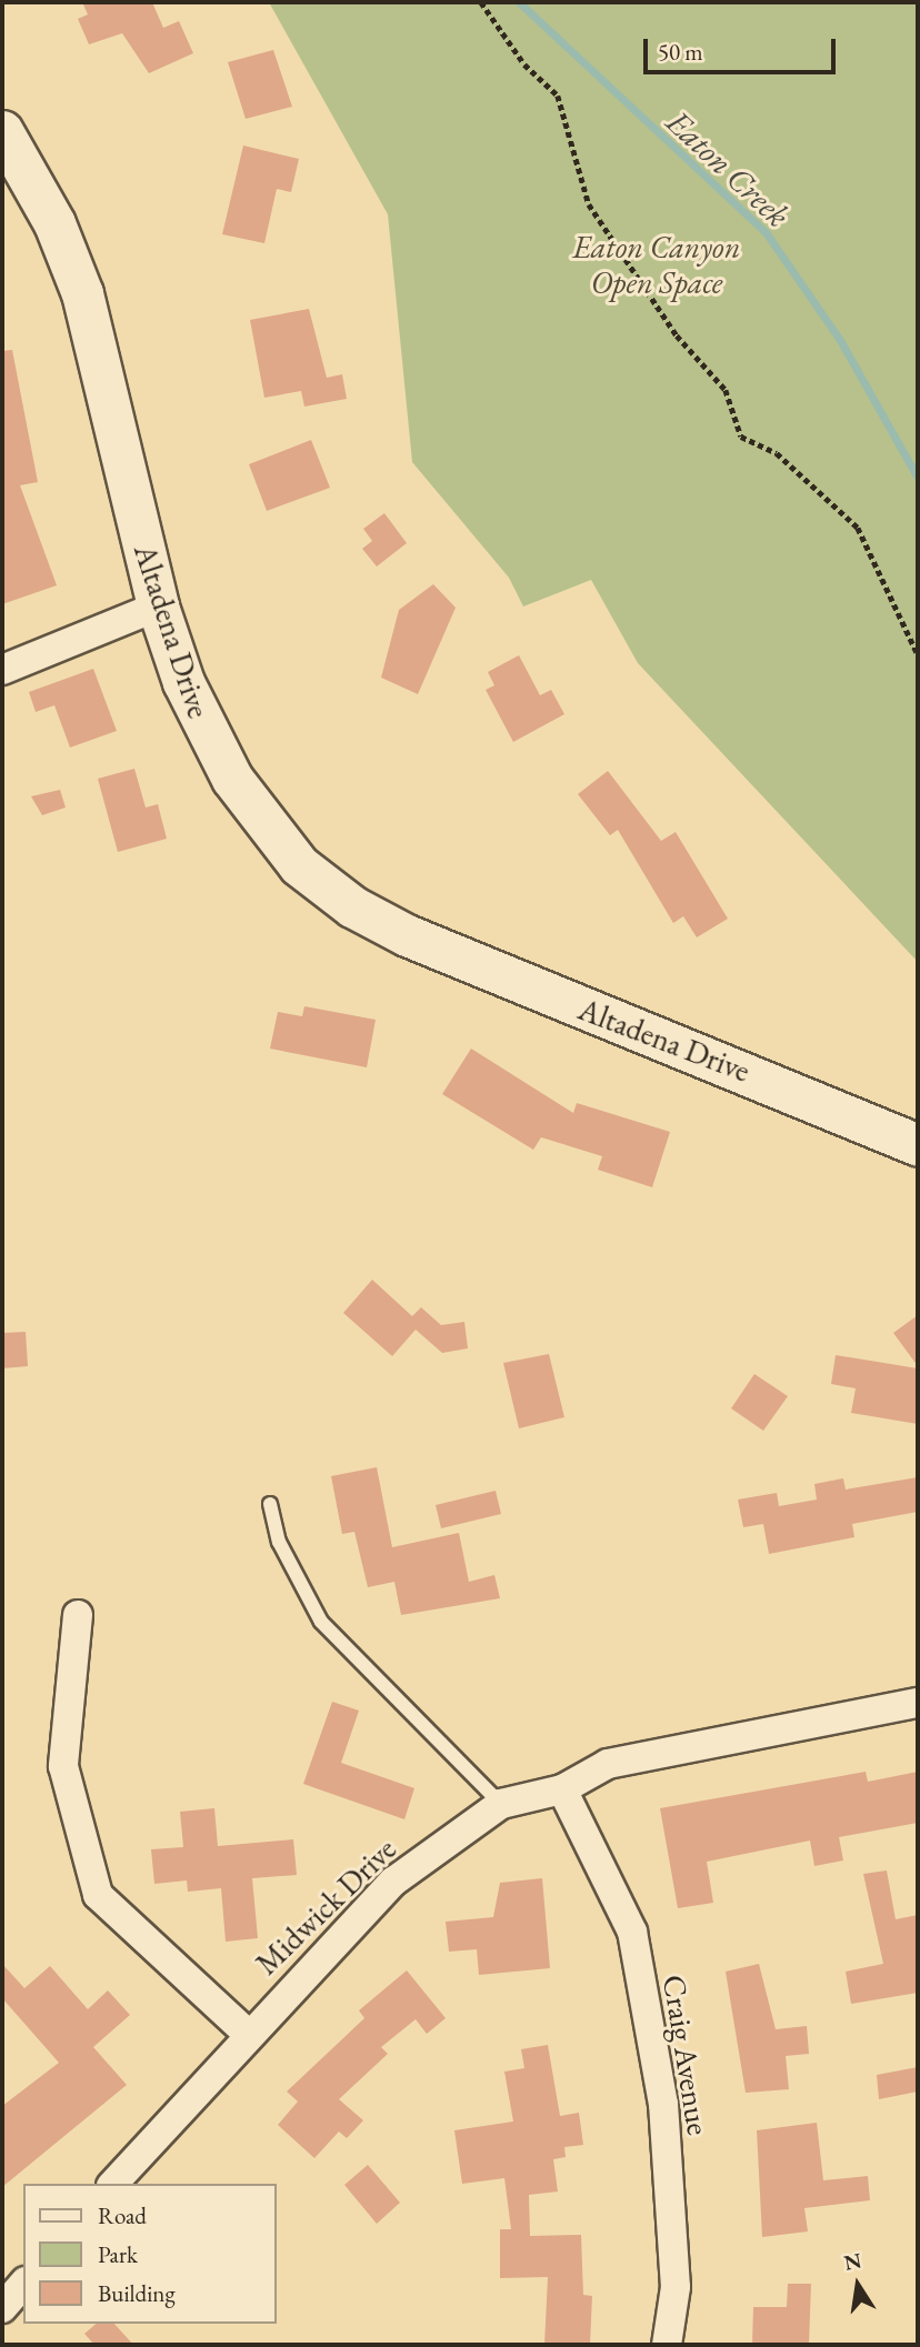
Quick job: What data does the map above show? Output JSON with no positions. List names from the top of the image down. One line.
{"streets":{"main road":["Altadena Drive"],"street":["Midwick Drive","Craig Avenue"]},"crossings":[["Midwick Drive","Craig Avenue"]],"water":["Eaton Creek"],"parks":["Eaton Canyon Open Space"],"legend":["Road","Park","Building"],"scale_bar":"50 m","north":"top"}
